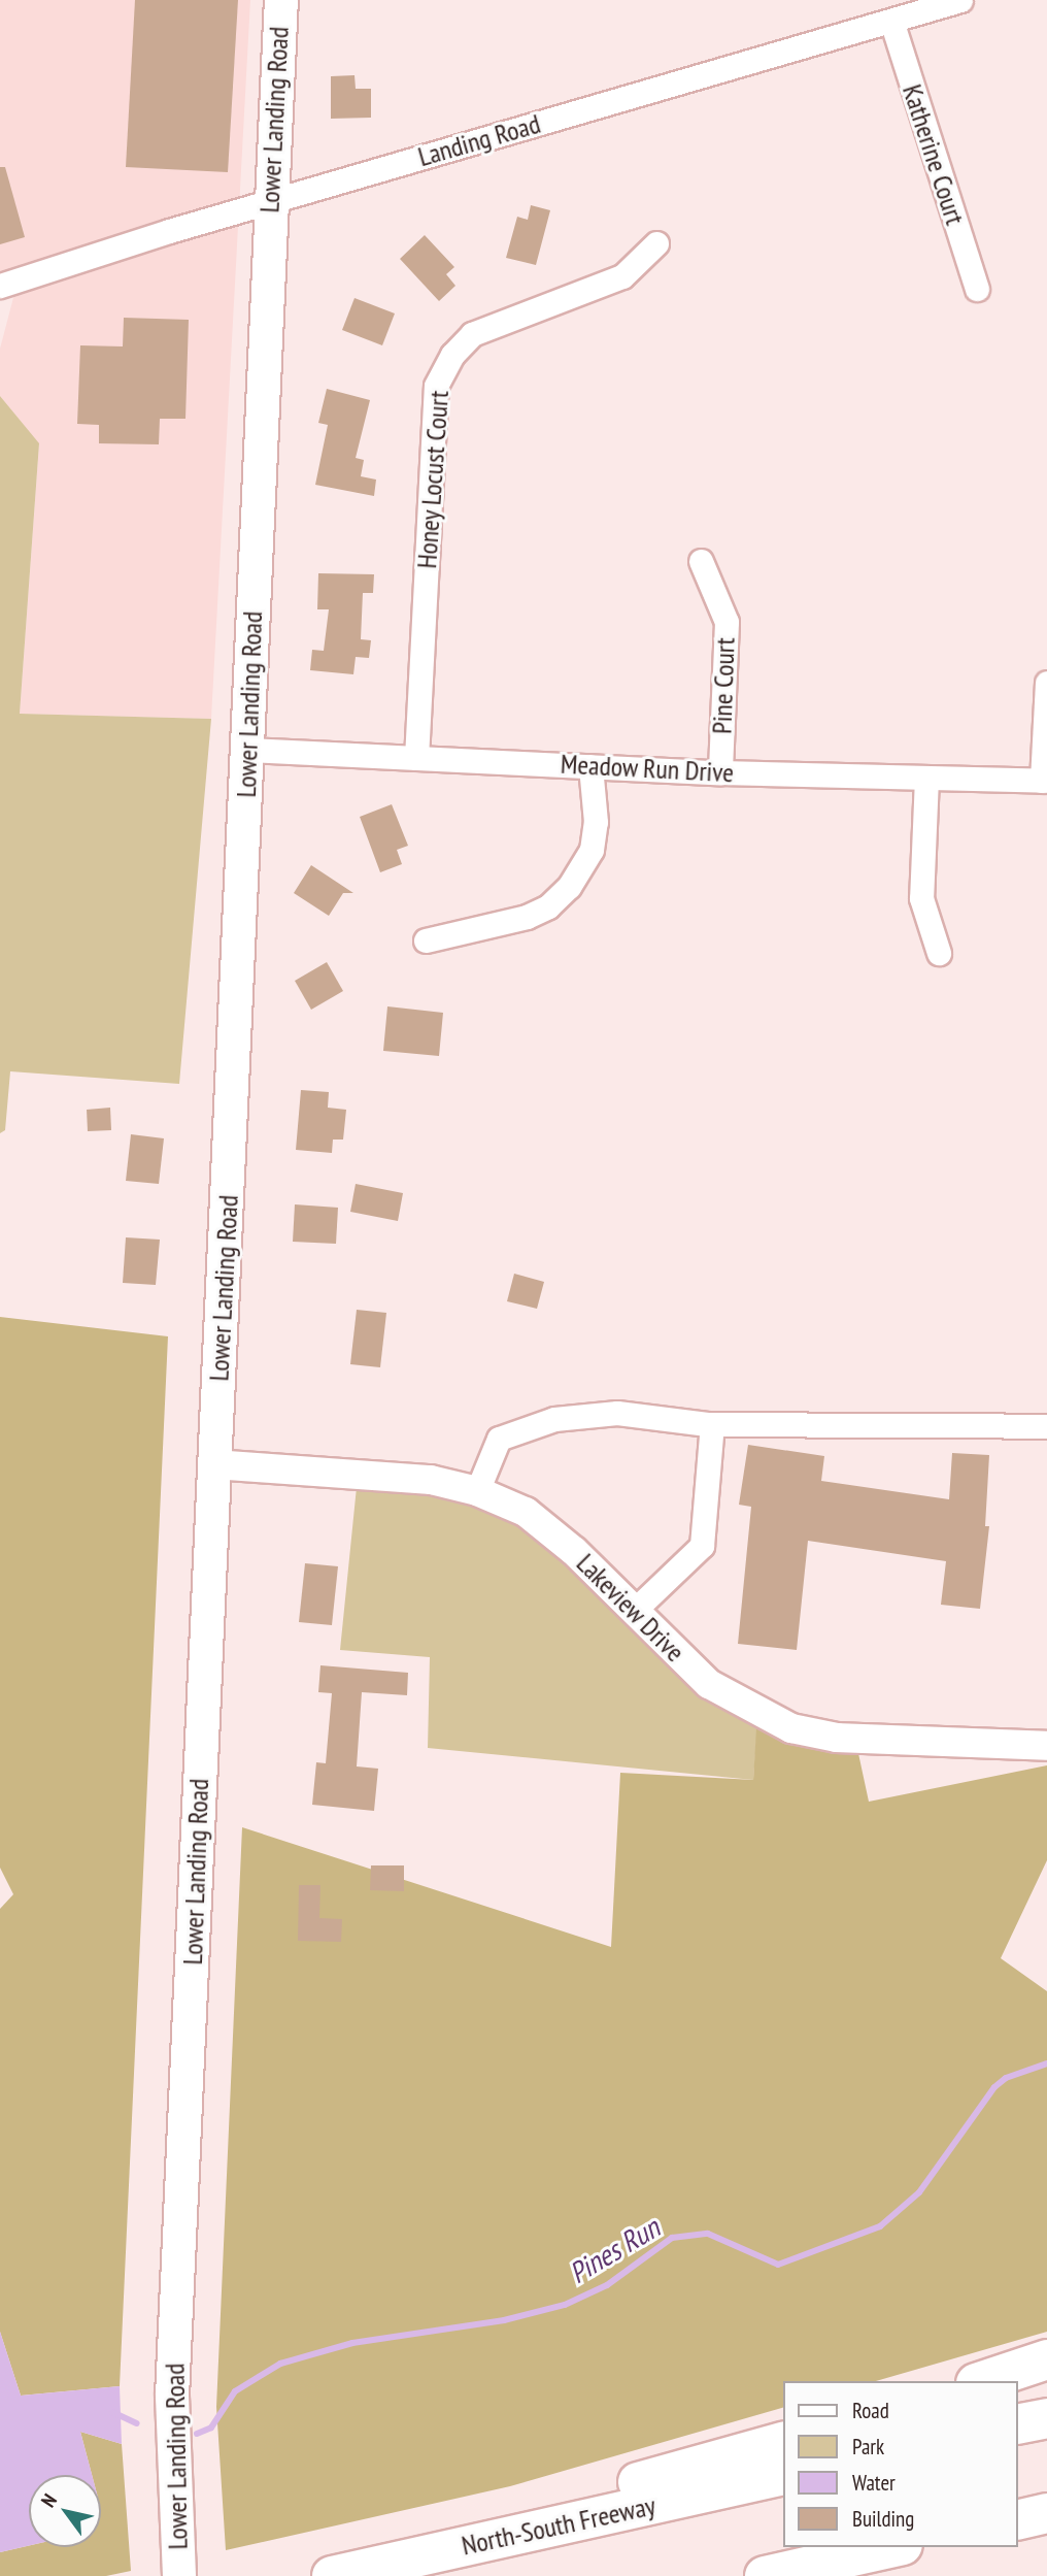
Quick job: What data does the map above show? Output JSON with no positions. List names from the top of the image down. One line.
{"streets":{"highway":["North-South Freeway"],"main road":["Lower Landing Road"],"street":["Landing Road","Katherine Court","Honey Locust Court","Pine Court","Meadow Run Drive","Lakeview Drive"]},"crossings":[["Lower Landing Road","Landing Road"],["Lower Landing Road","Meadow Run Drive"],["Lower Landing Road","Lakeview Drive"],["Landing Road","Katherine Court"],["Honey Locust Court","Meadow Run Drive"],["Pine Court","Meadow Run Drive"]],"water":["Pines Run"],"legend":["Road","Park","Water","Building"],"north":"top left"}
